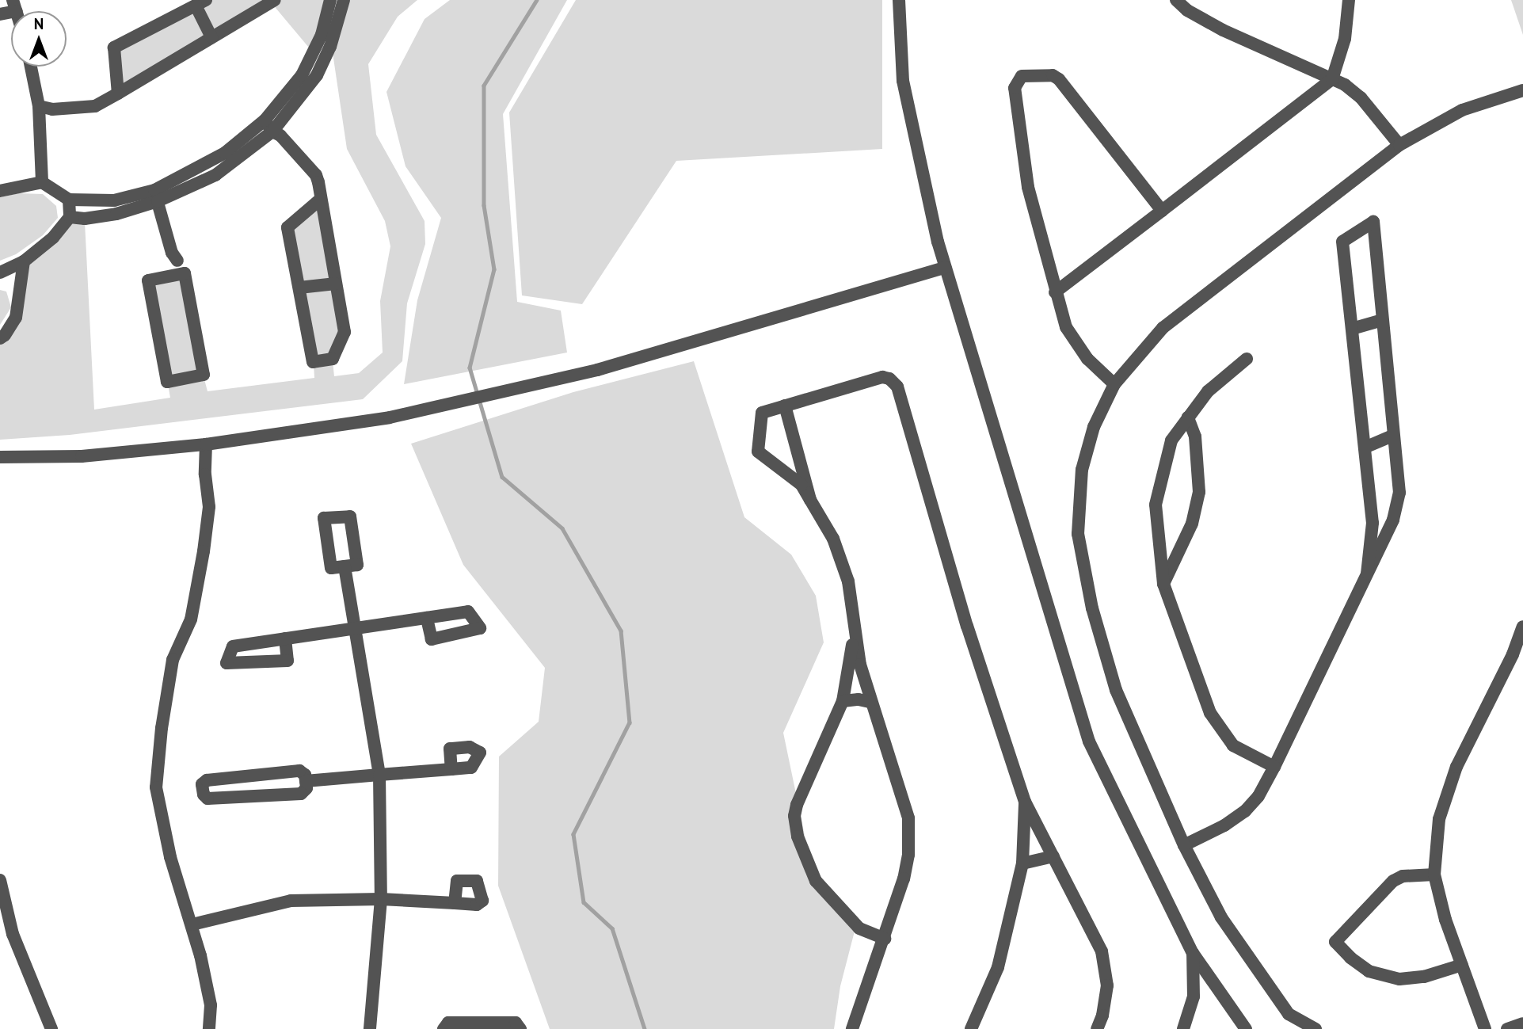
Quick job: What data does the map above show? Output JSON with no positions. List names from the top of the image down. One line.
{"north":"top"}
